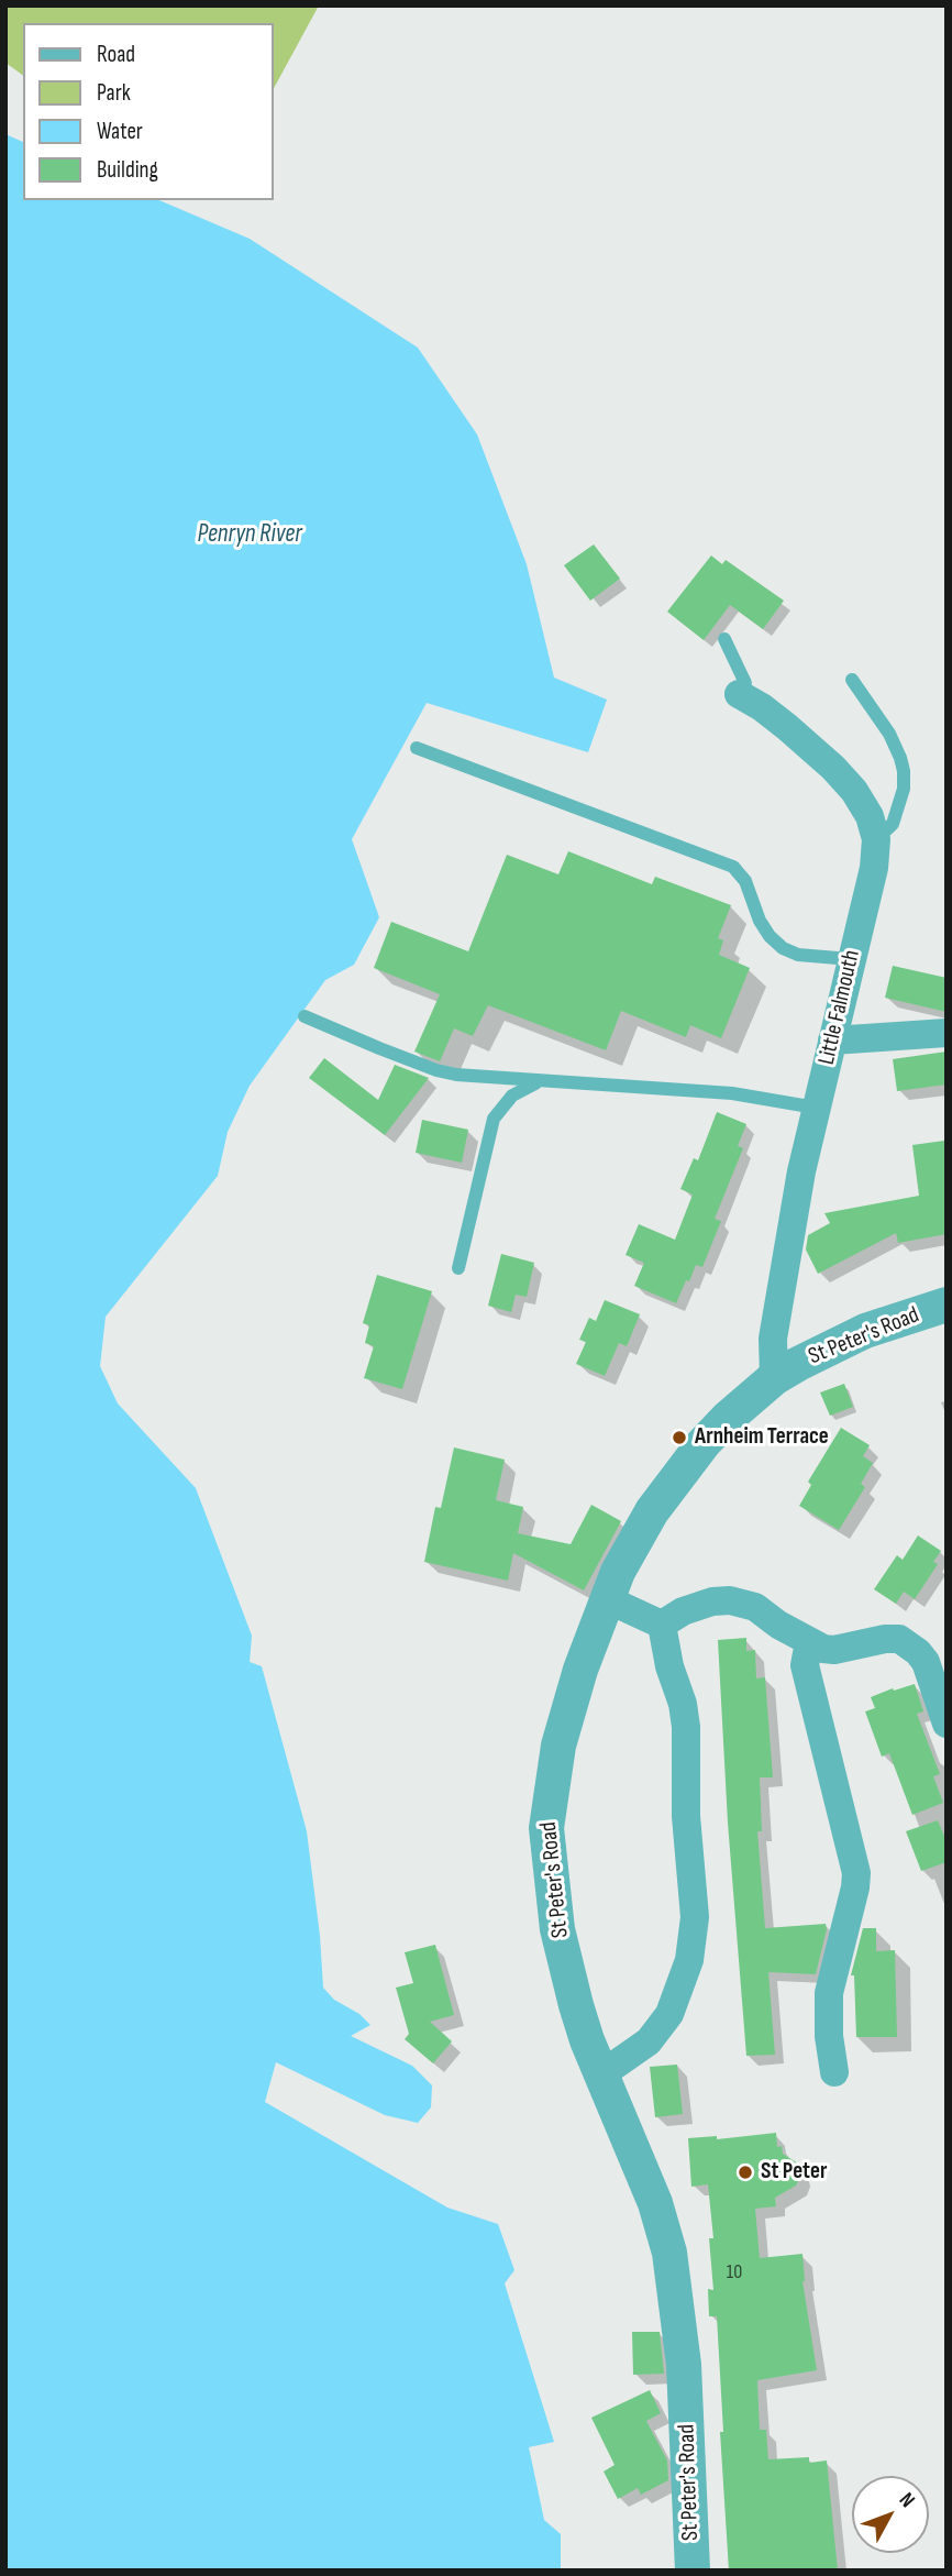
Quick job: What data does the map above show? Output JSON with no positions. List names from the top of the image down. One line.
{"streets":{"street":["Little Falmouth","St Peter's Road"]},"crossings":[["Little Falmouth","St Peter's Road"]],"water":["Penryn River"],"places":["Arnheim Terrace","St Peter"],"house_numbers":["10"],"legend":["Road","Park","Water","Building"],"north":"top right"}
